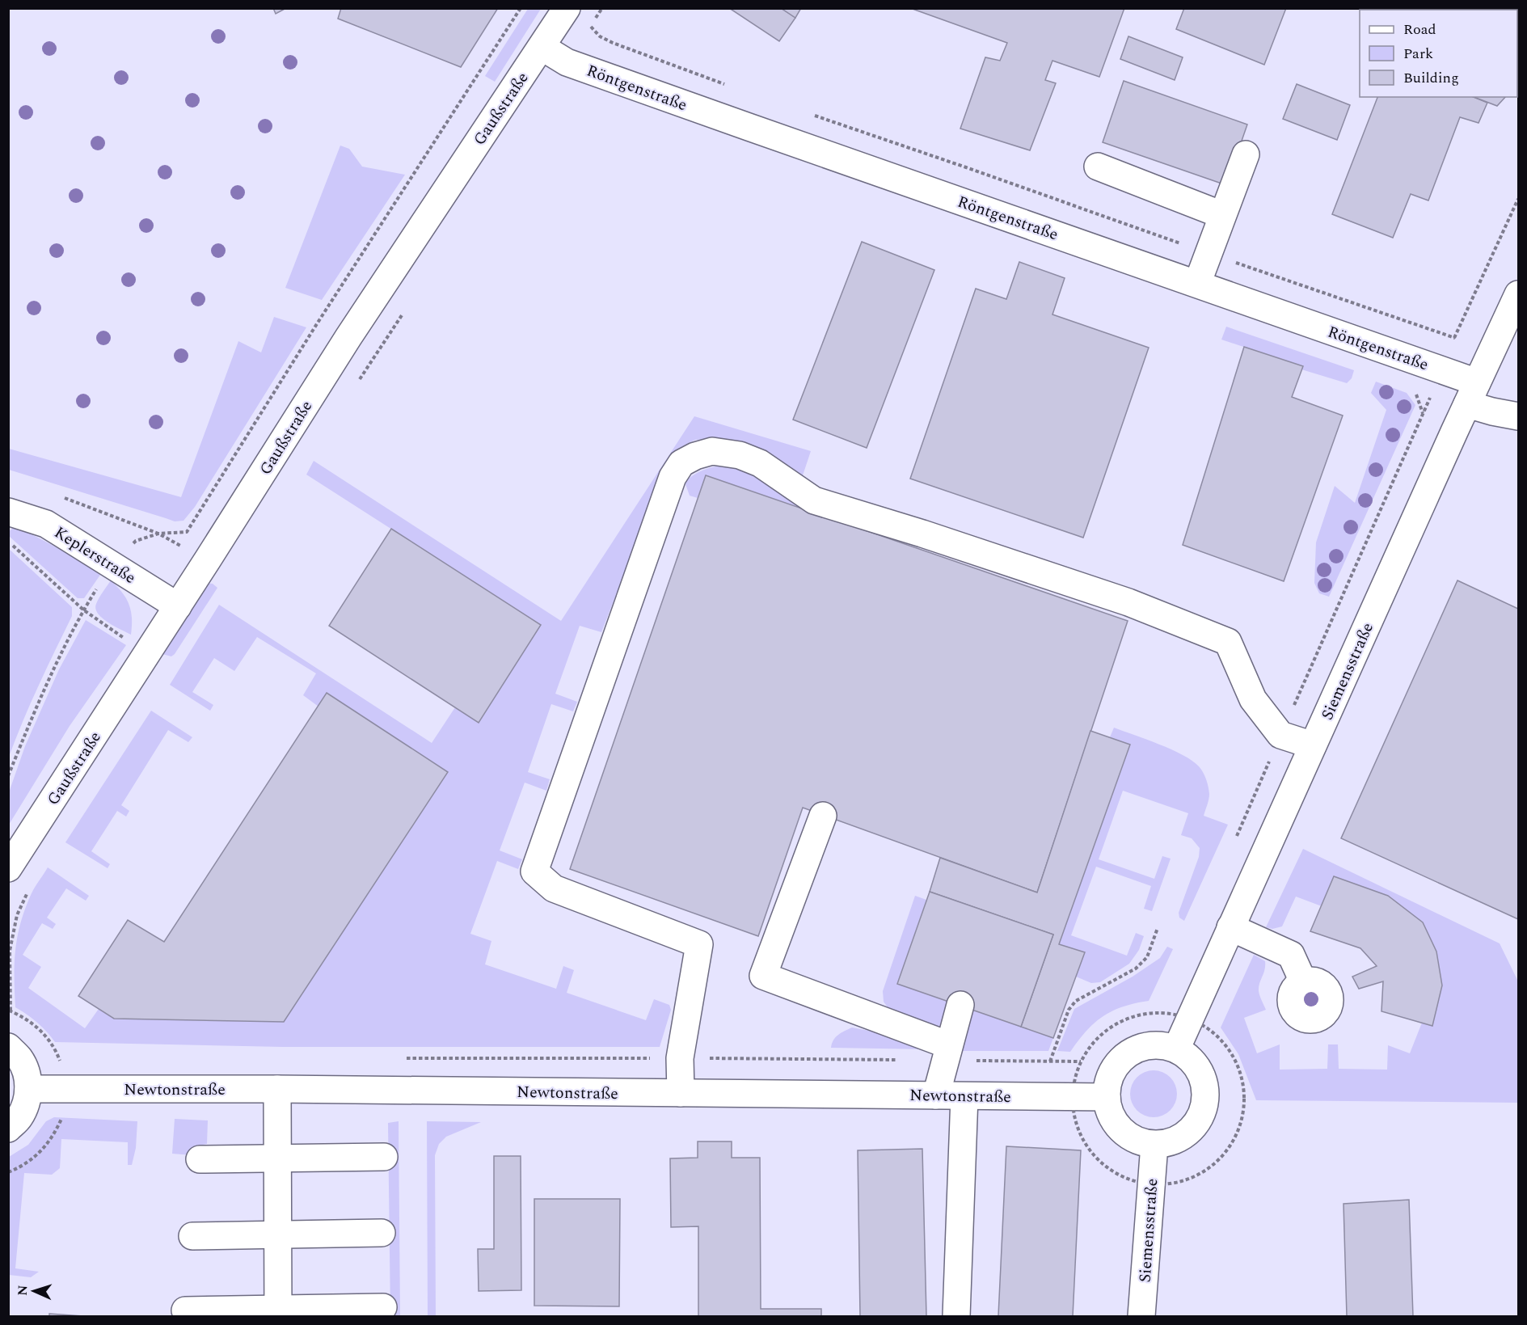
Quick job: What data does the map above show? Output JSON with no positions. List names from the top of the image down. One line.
{"streets":{"street":["Röntgenstraße","Gaußstraße","Keplerstraße","Siemensstraße","Newtonstraße"]},"crossings":[["Röntgenstraße","Gaußstraße"],["Röntgenstraße","Siemensstraße"],["Gaußstraße","Keplerstraße"],["Siemensstraße","Newtonstraße"]],"legend":["Road","Park","Building"],"north":"left"}
